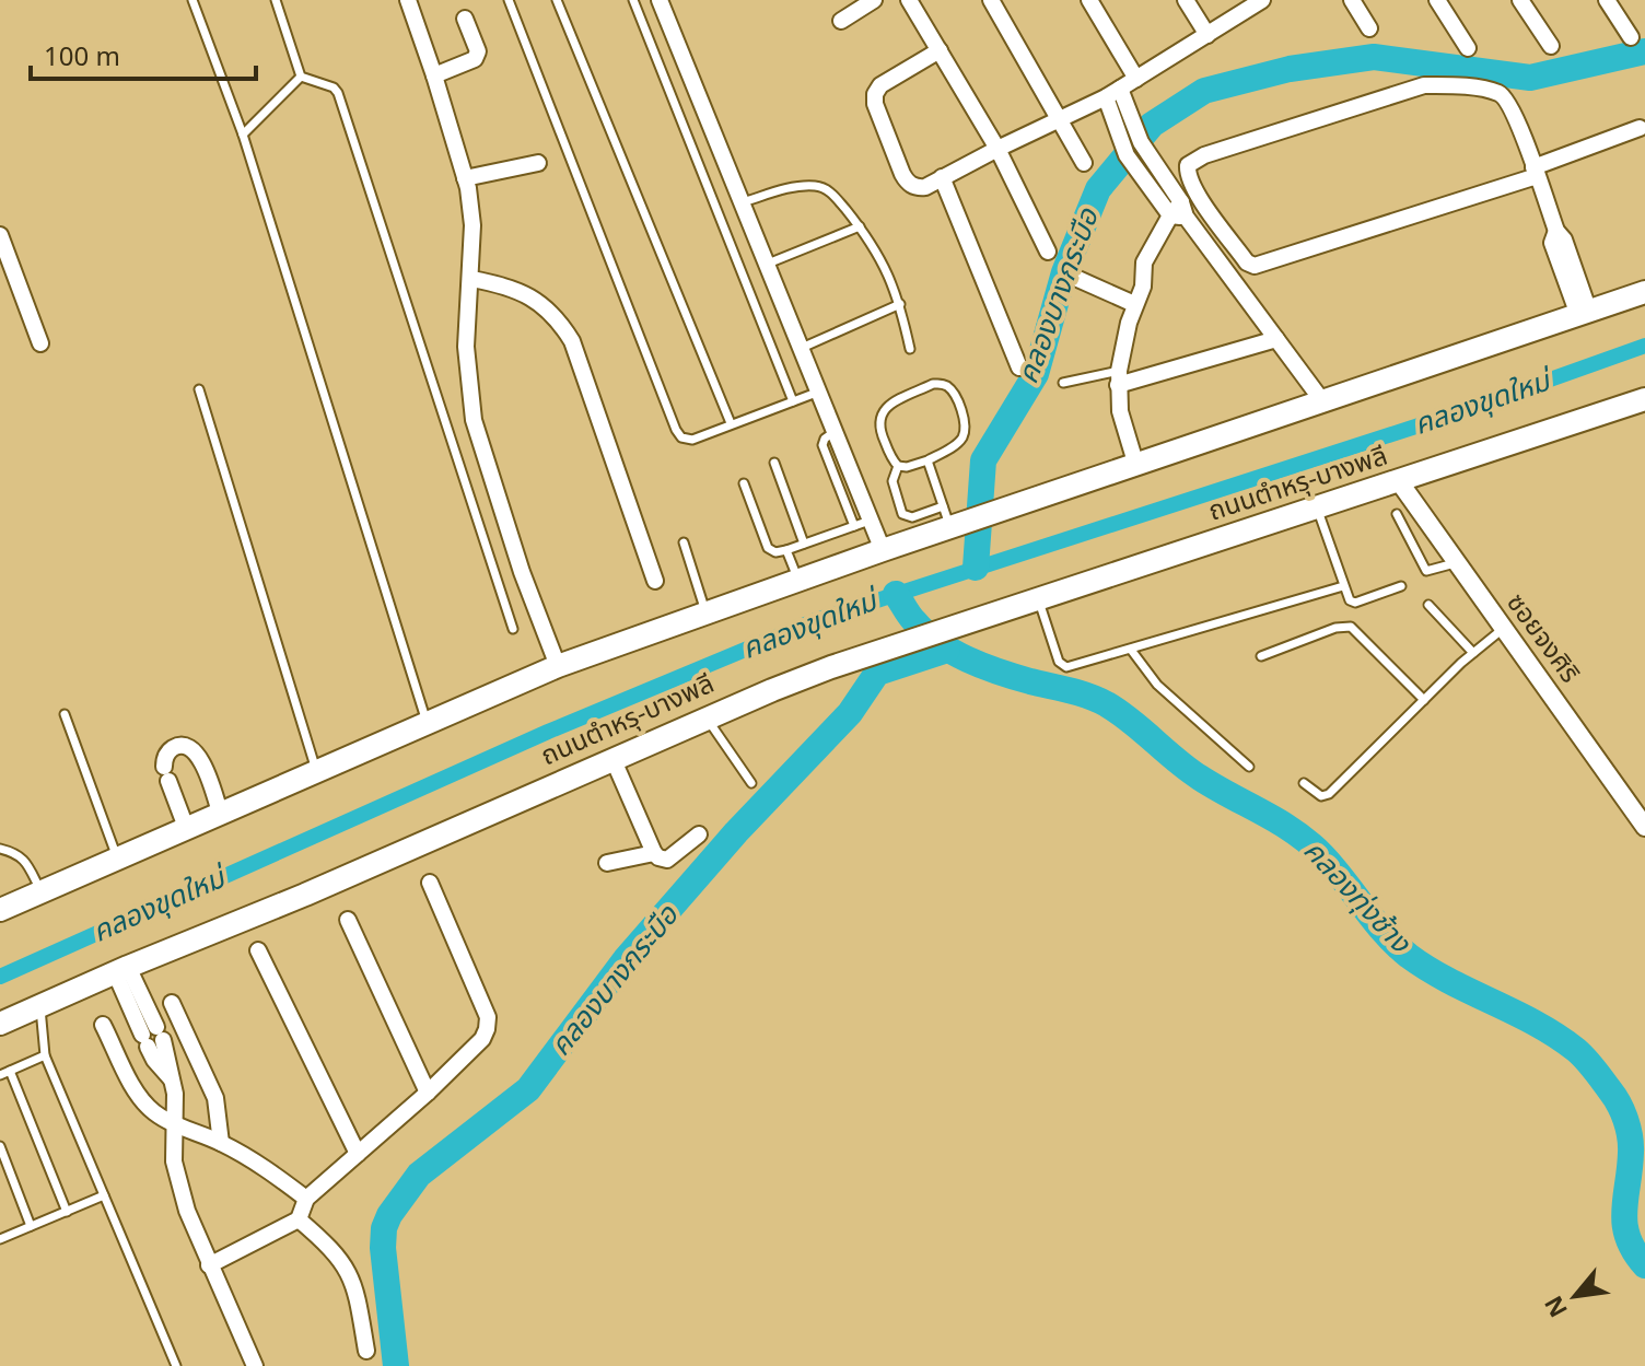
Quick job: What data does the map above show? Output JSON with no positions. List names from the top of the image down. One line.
{"streets":{"main road":["ถนนตำหรุ-บางพลี"],"street":["ซอยจงศิริ"]},"crossings":[["ถนนตำหรุ-บางพลี","ซอยจงศิริ"]],"water":["คลองบางกระบือ","คลองขุดใหม่","คลองทุ่งช้าง"],"scale_bar":"100 m","north":"bottom left"}
